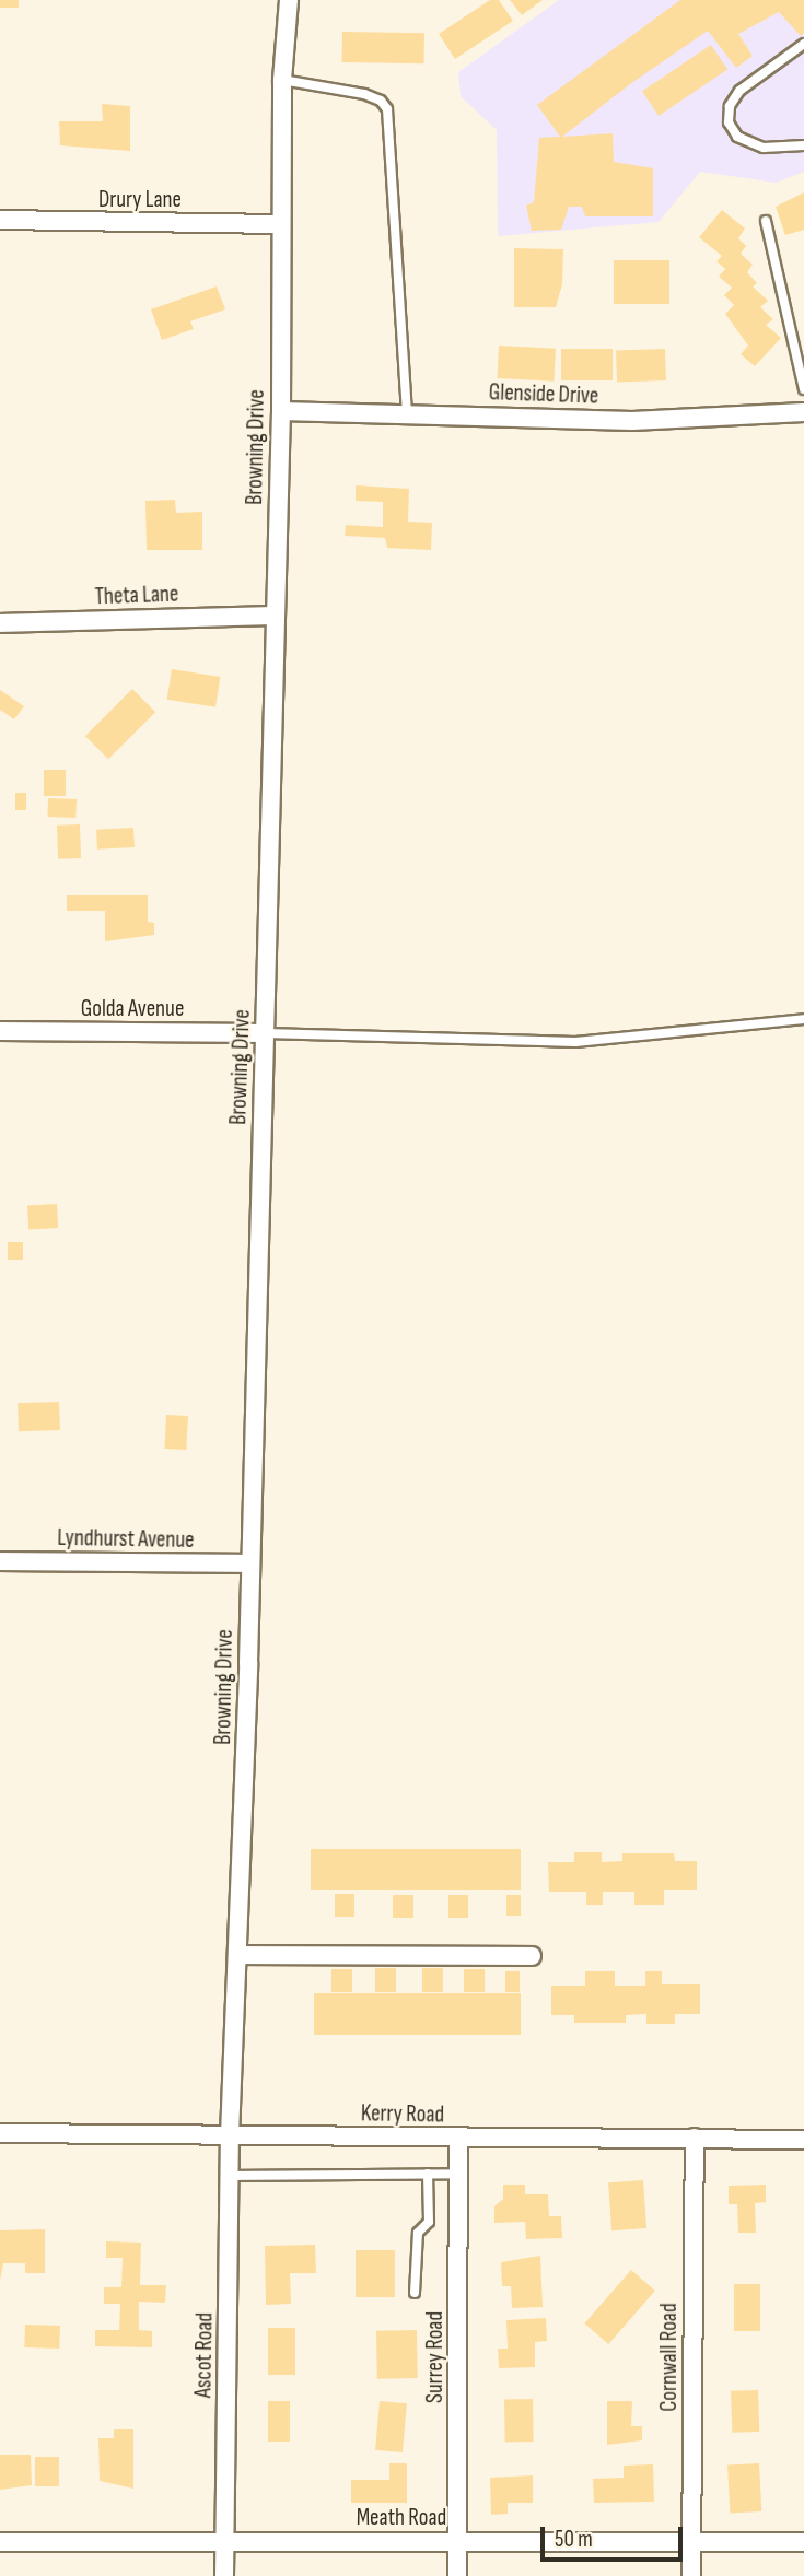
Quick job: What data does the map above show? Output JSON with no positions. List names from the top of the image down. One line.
{"streets":{"street":["Drury Lane","Glenside Drive","Browning Drive","Theta Lane","Golda Avenue","Lyndhurst Avenue","Kerry Road","Ascot Road","Surrey Road","Cornwall Road","Meath Road"]},"crossings":[["Drury Lane","Browning Drive"],["Glenside Drive","Browning Drive"],["Browning Drive","Theta Lane"],["Browning Drive","Golda Avenue"],["Browning Drive","Lyndhurst Avenue"],["Browning Drive","Kerry Road"],["Browning Drive","Ascot Road"],["Kerry Road","Ascot Road"],["Kerry Road","Surrey Road"],["Kerry Road","Cornwall Road"],["Ascot Road","Meath Road"],["Surrey Road","Meath Road"],["Cornwall Road","Meath Road"]],"scale_bar":"50 m"}
